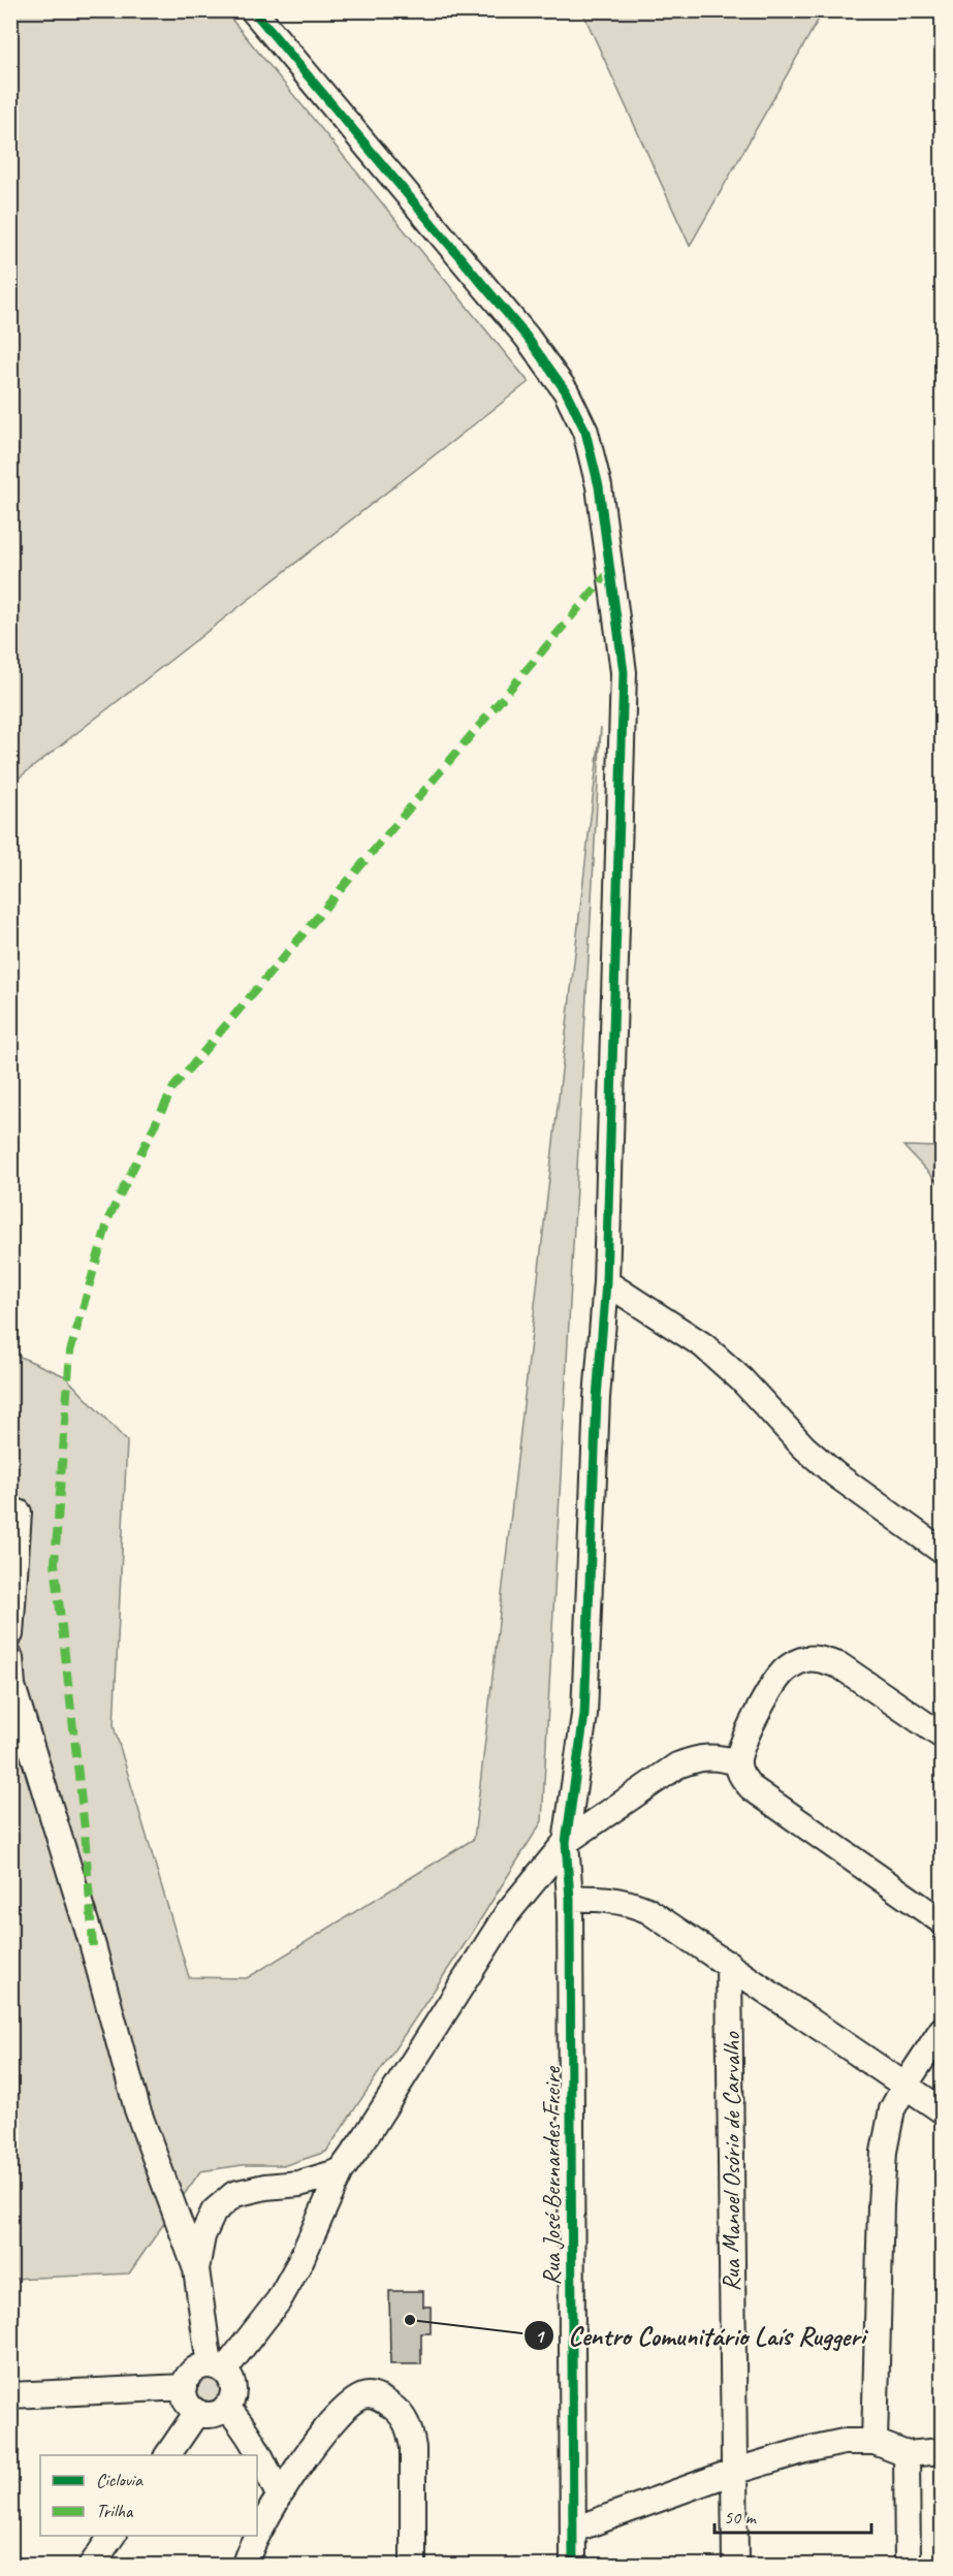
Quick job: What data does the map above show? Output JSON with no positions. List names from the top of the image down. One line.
{"streets":{"street":["Rua Manoel Osório de Carvalho","Rua José Bernardes Freire"]},"places":["Centro Comunitário Laís Ruggeri"],"legend":["Ciclovia","Trilha"],"scale_bar":"50 m"}
